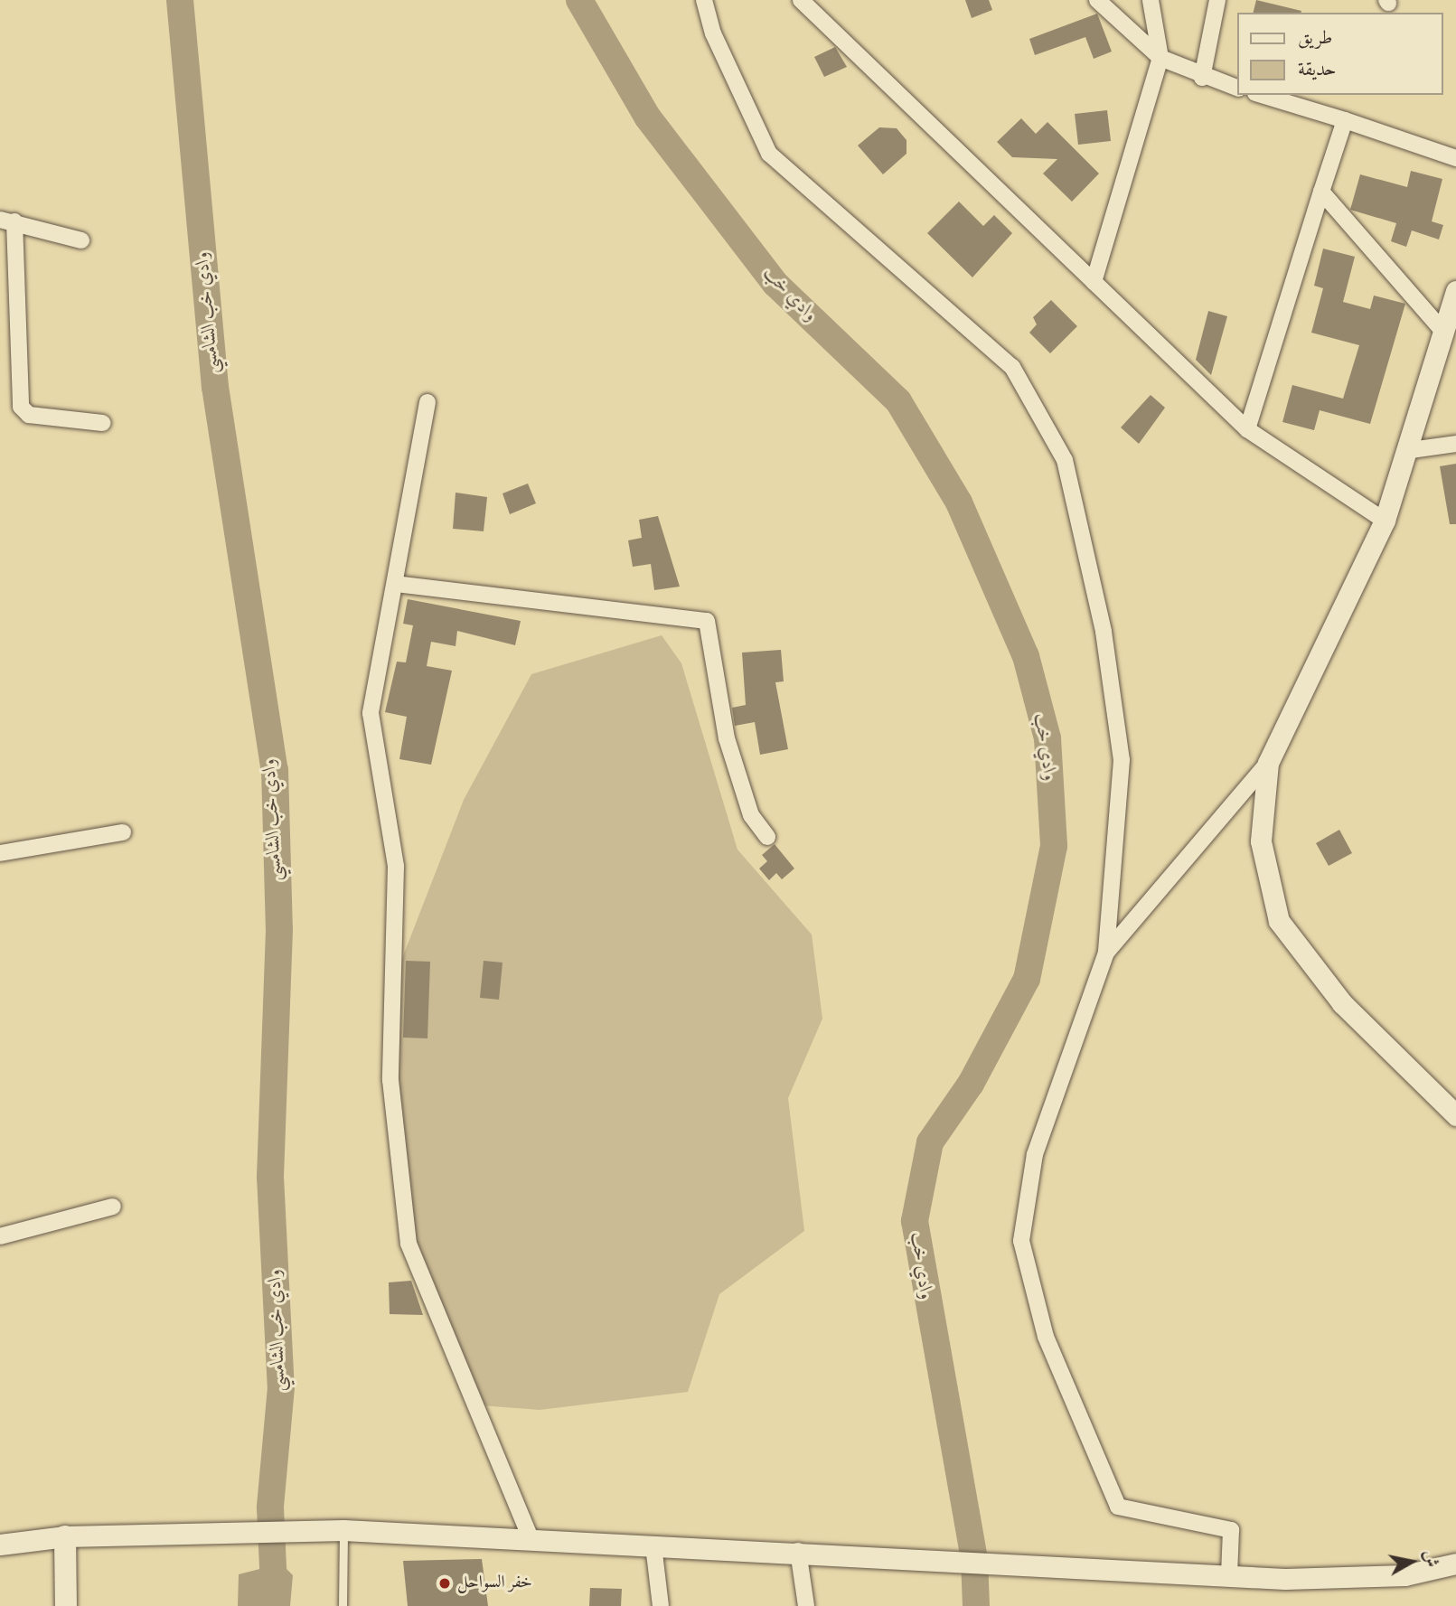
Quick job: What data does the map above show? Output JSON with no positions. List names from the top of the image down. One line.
{"water":["وادي خب","وادي خب الشامسي"],"places":["خفر السواحل"],"legend":["طريق","حديقة"],"north":"right"}
